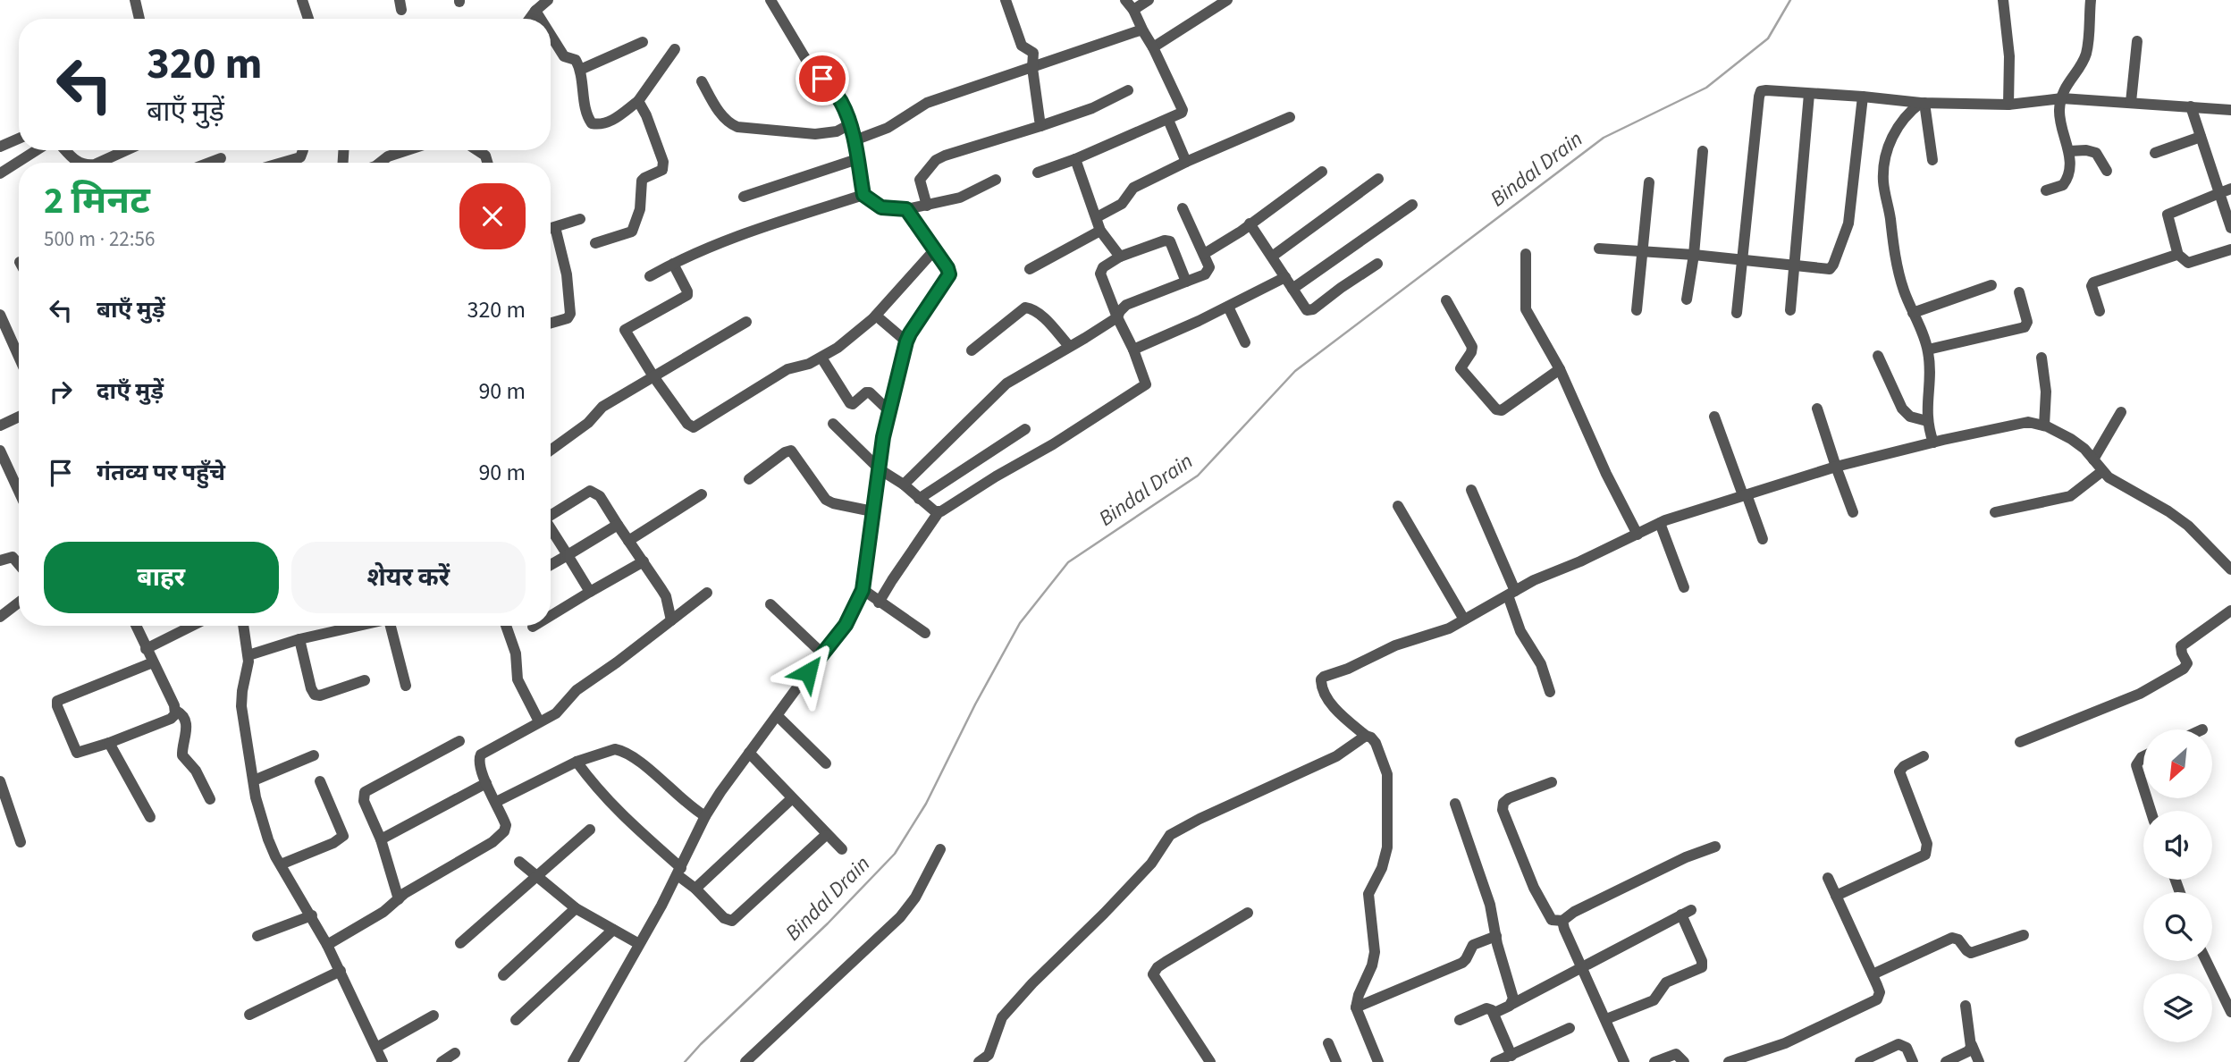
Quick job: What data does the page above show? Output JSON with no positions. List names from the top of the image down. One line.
{"water":["Bindal Drain"],"north":"bottom left","page":{"turn":["320 m","बाएँ मुड़ें"],"heading":["2 मिनट","500 m · 22:56"],"list":[{"name":"बाएँ मुड़ें","value":"320 m"},{"name":"दाएँ मुड़ें","value":"90 m"},{"name":"गंतव्य पर पहुँचे","value":"90 m"}],"buttons":["बाहर","शेयर करें"]}}
